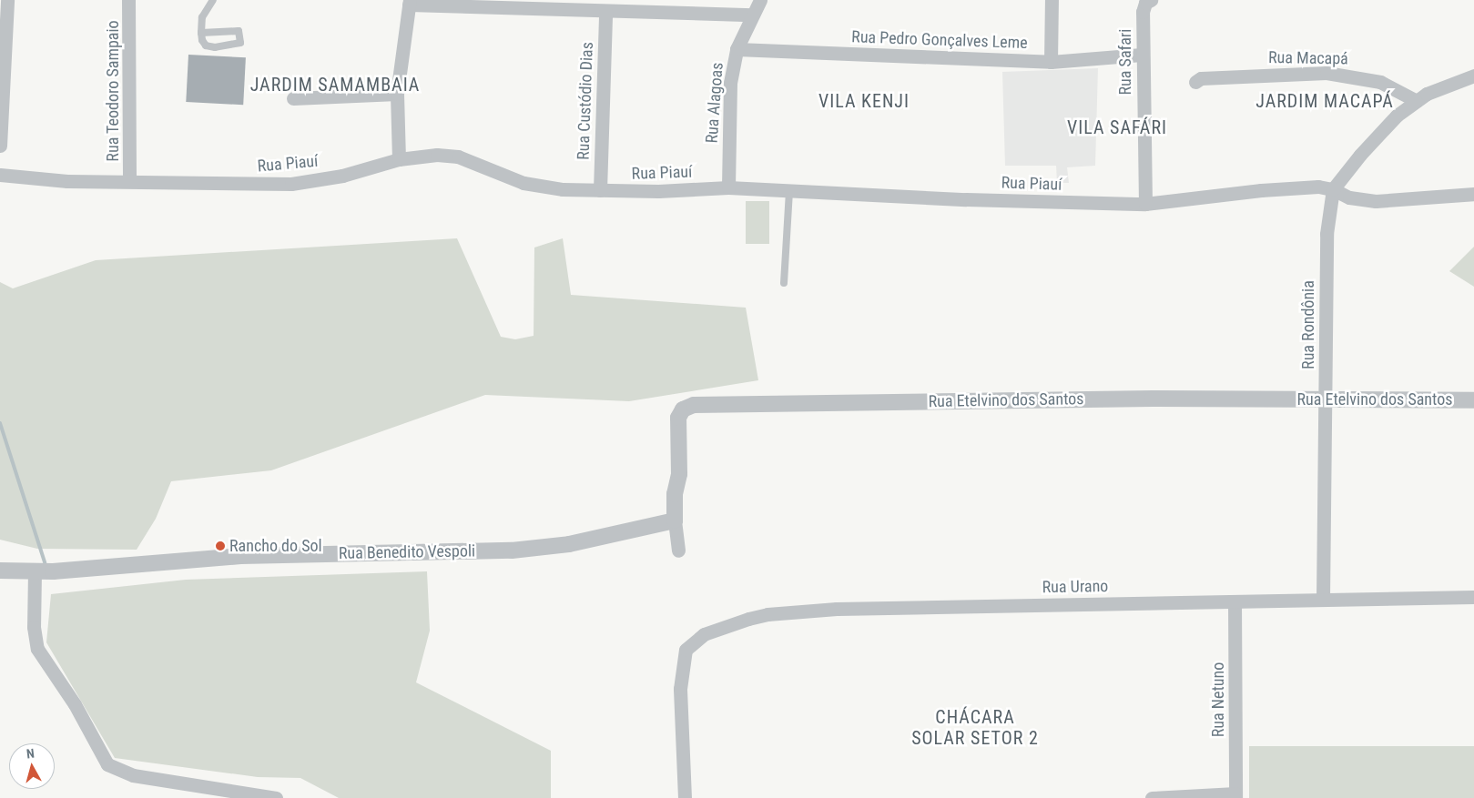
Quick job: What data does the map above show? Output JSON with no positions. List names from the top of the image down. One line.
{"streets":{"street":["Rua Pedro Gonçalves Leme","Rua Macapá","Rua Safari","Rua Teodoro Sampaio","Rua Custódio Dias","Rua Alagoas","Rua Piauí","Rua Rondônia","Rua Etelvino dos Santos","Rua Benedito Vespoli","Rua Urano","Rua Netuno"]},"crossings":[["Rua Pedro Gonçalves Leme","Rua Safari"],["Rua Pedro Gonçalves Leme","Rua Alagoas"],["Rua Safari","Rua Piauí"],["Rua Teodoro Sampaio","Rua Piauí"],["Rua Custódio Dias","Rua Piauí"],["Rua Alagoas","Rua Piauí"],["Rua Piauí","Rua Rondônia"],["Rua Rondônia","Rua Etelvino dos Santos"],["Rua Rondônia","Rua Urano"],["Rua Etelvino dos Santos","Rua Benedito Vespoli"],["Rua Urano","Rua Netuno"]],"districts":["JARDIM SAMAMBAIA","VILA KENJI","JARDIM MACAPÁ","VILA SAFÁRI","CHÁCARA SOLAR SETOR 2"],"places":["Rancho do Sol"],"north":"top"}
